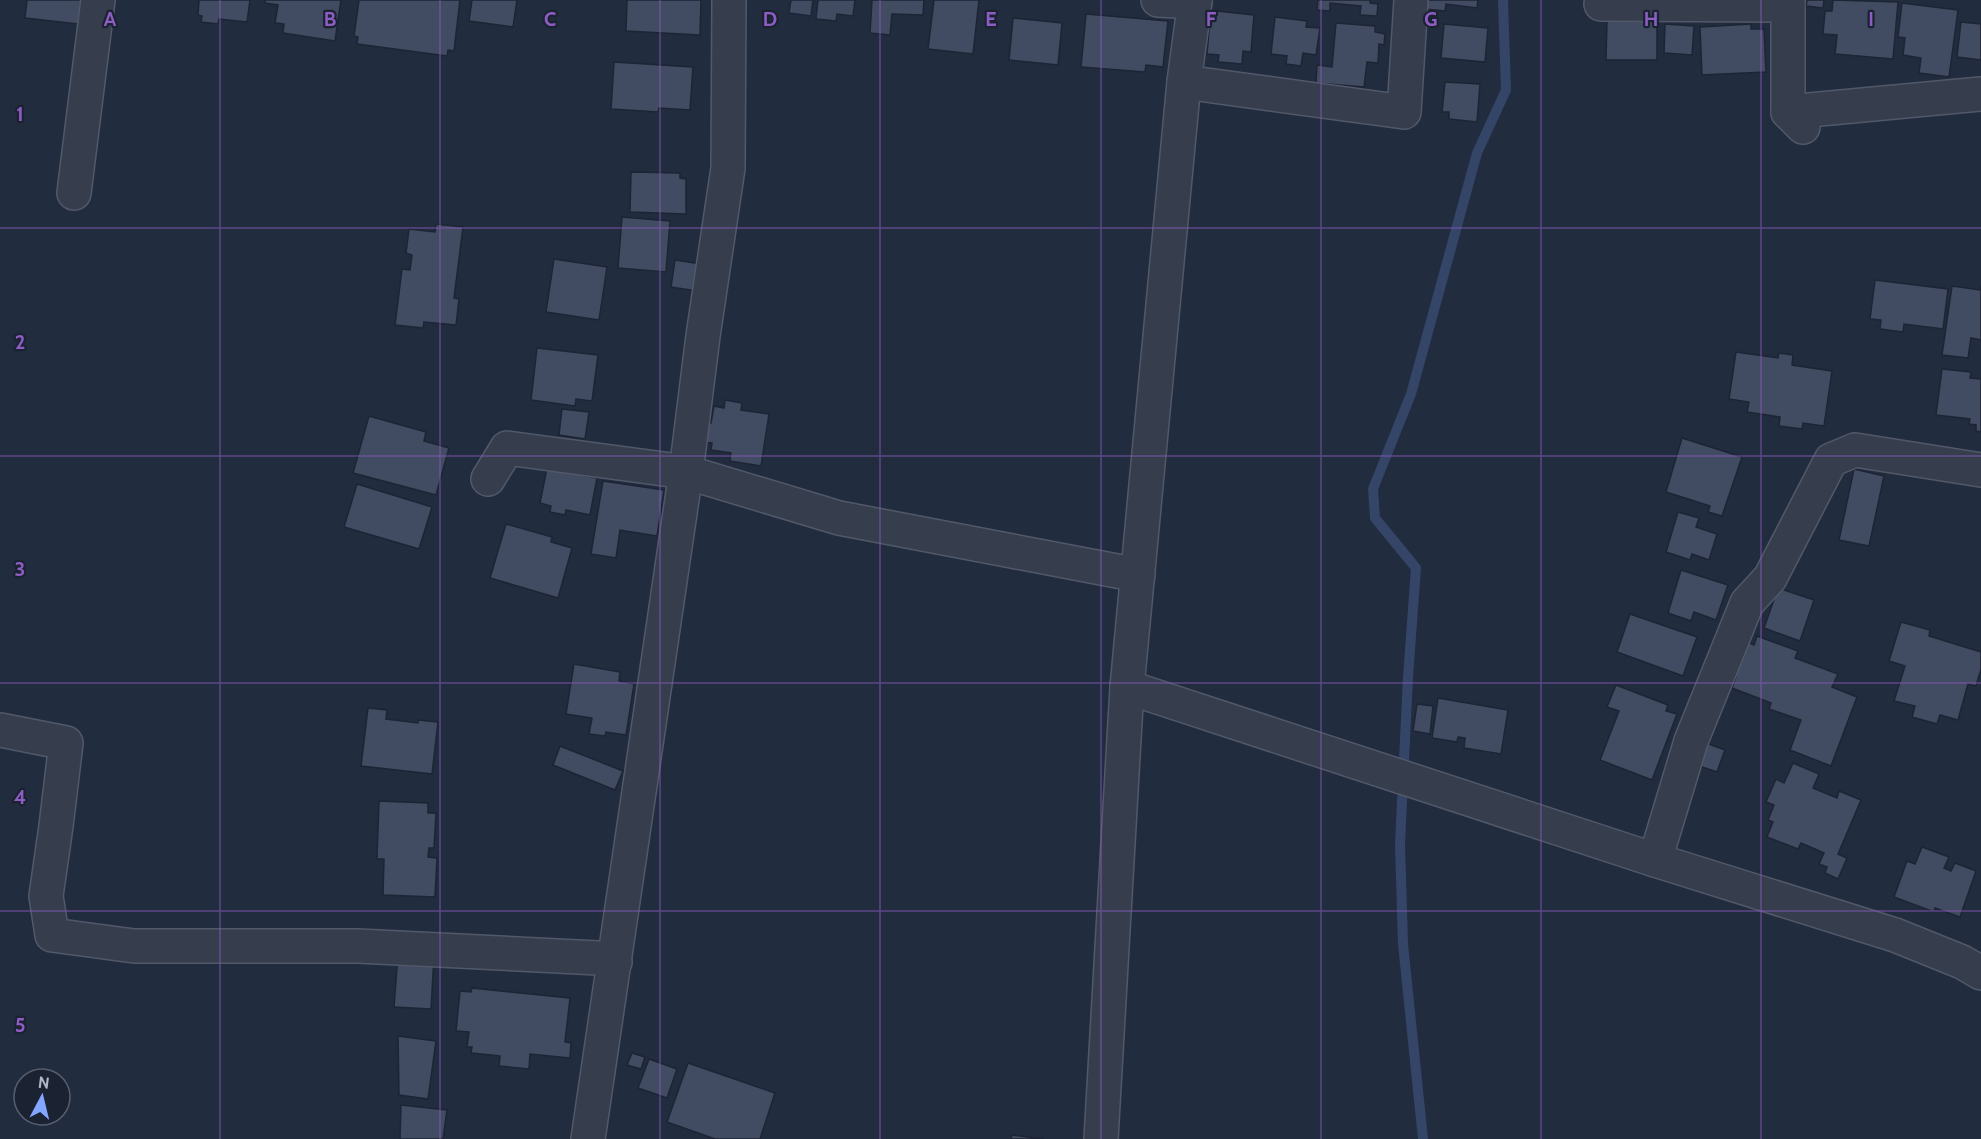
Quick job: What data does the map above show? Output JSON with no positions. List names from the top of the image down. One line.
{"north":"top","grid":{"columns":["A","B","C","D","E","F","G","H","I"],"rows":["1","2","3","4","5"]}}
